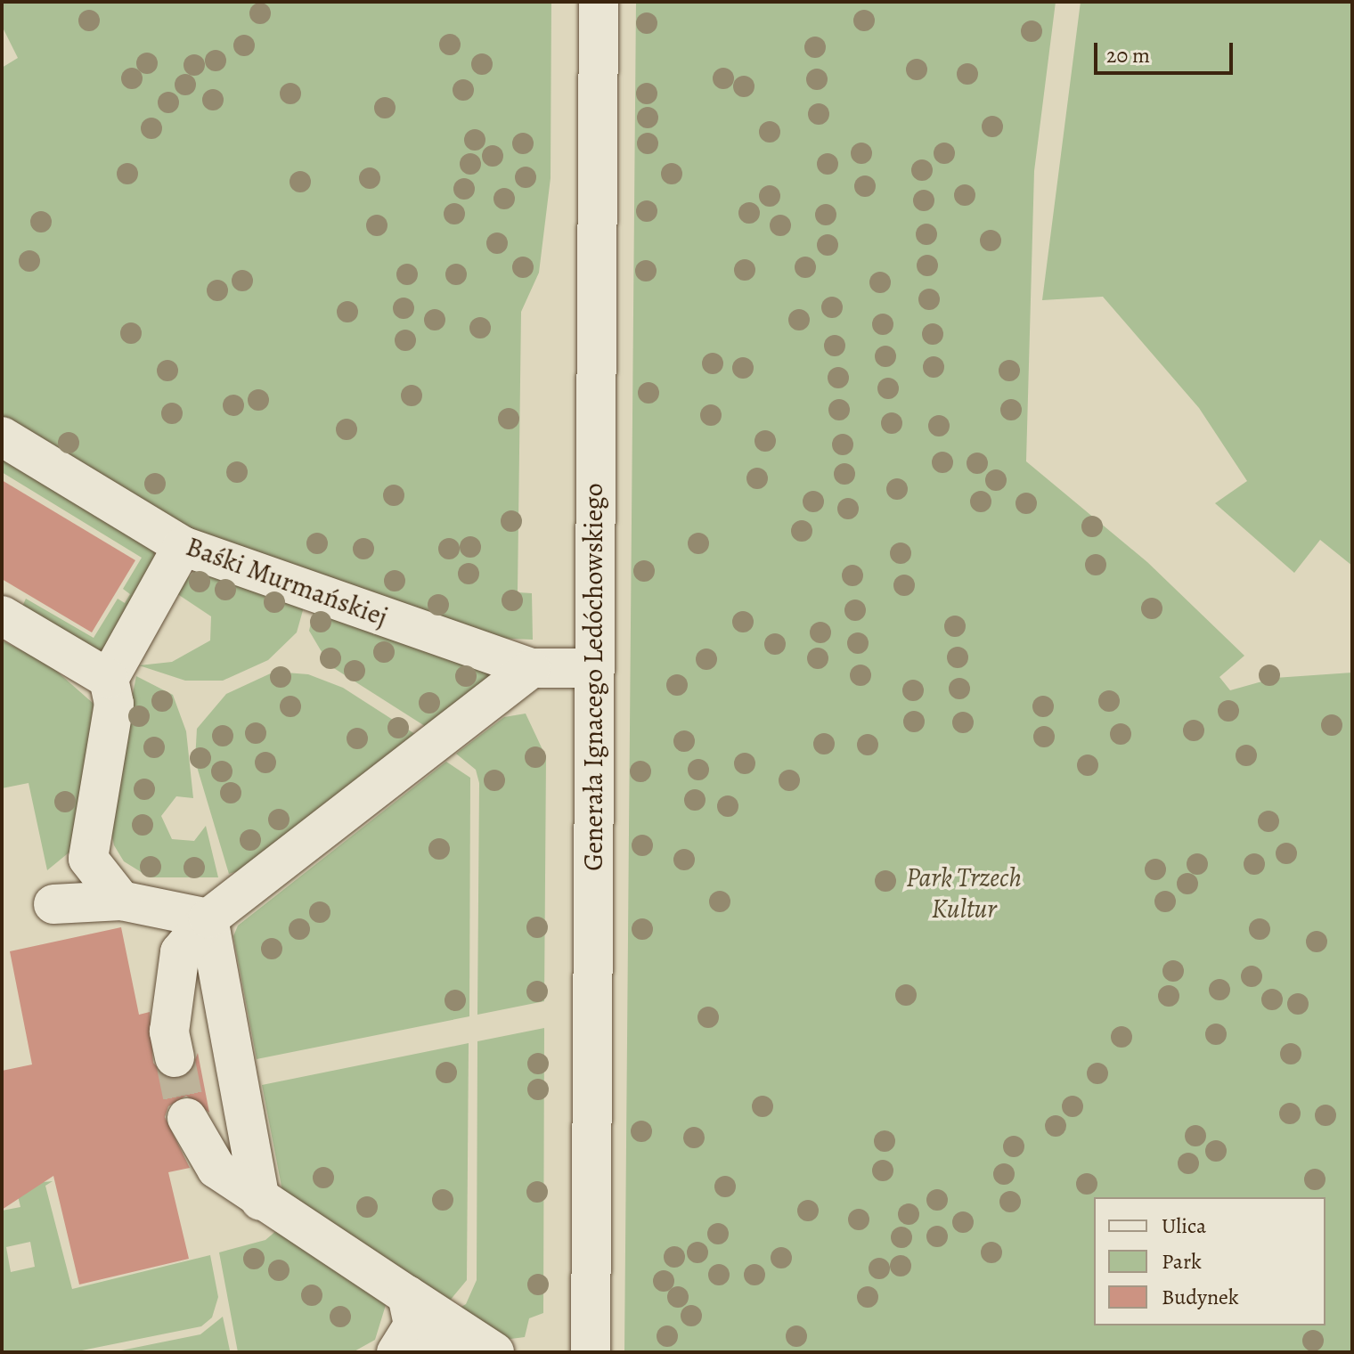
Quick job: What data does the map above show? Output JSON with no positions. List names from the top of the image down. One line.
{"streets":{"street":["Baśki Murmańskiej","Generała Ignacego Ledóchowskiego"]},"crossings":[["Baśki Murmańskiej","Generała Ignacego Ledóchowskiego"]],"parks":["Park Trzech Kultur"],"legend":["Ulica","Park","Budynek"],"scale_bar":"20 m"}
